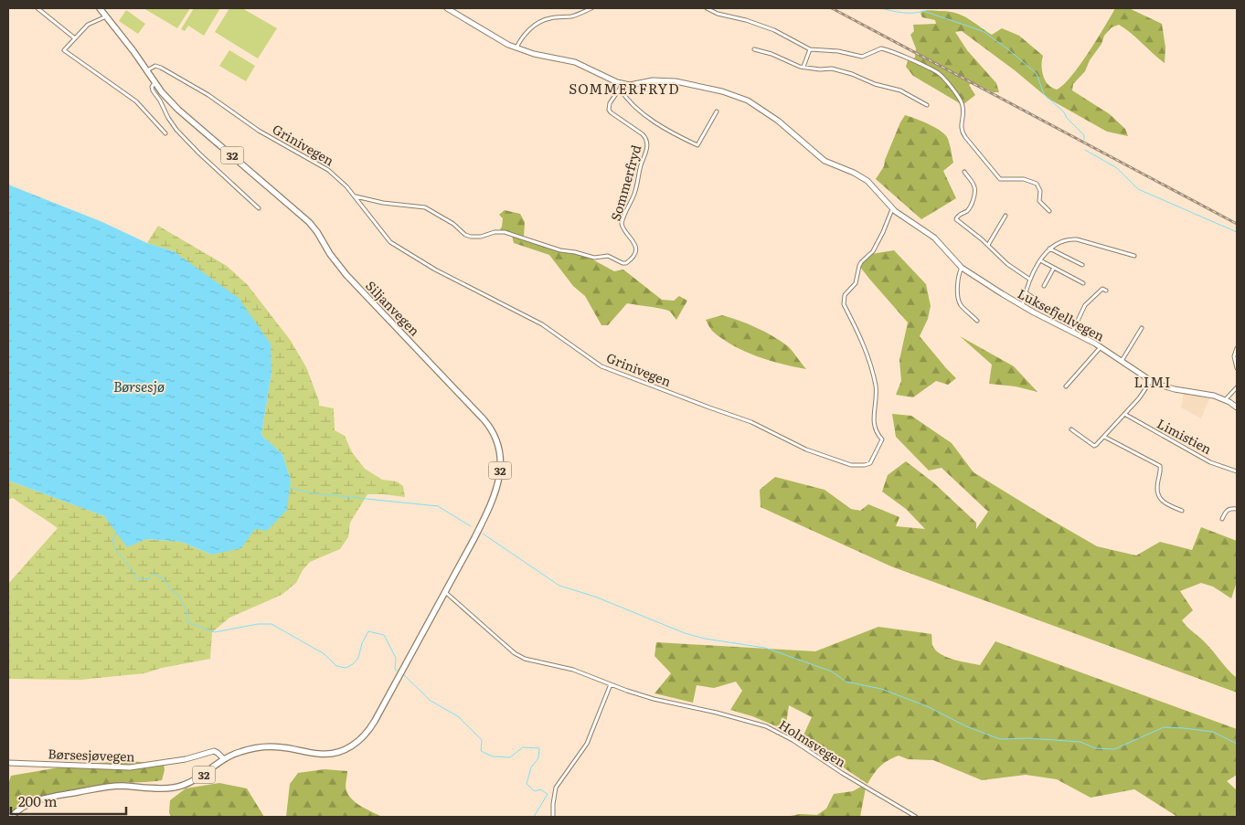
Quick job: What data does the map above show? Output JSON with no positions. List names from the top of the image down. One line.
{"streets":{"main road":["32","Siljanvegen","Luksefjellvegen","Børsesjøvegen"],"street":["Grinivegen","Sommerfryd","Limistien","Holmsvegen"]},"crossings":[["Grinivegen","Sommerfryd"],["Grinivegen","Siljanvegen"],["Grinivegen","Luksefjellvegen"],["32","Siljanvegen"],["32","Børsesjøvegen"],["Sommerfryd","Luksefjellvegen"],["Siljanvegen","Holmsvegen"],["Siljanvegen","Børsesjøvegen"]],"districts":["SOMMERFRYD","LIMI"],"water":["Børsesjø"],"scale_bar":"200 m"}
